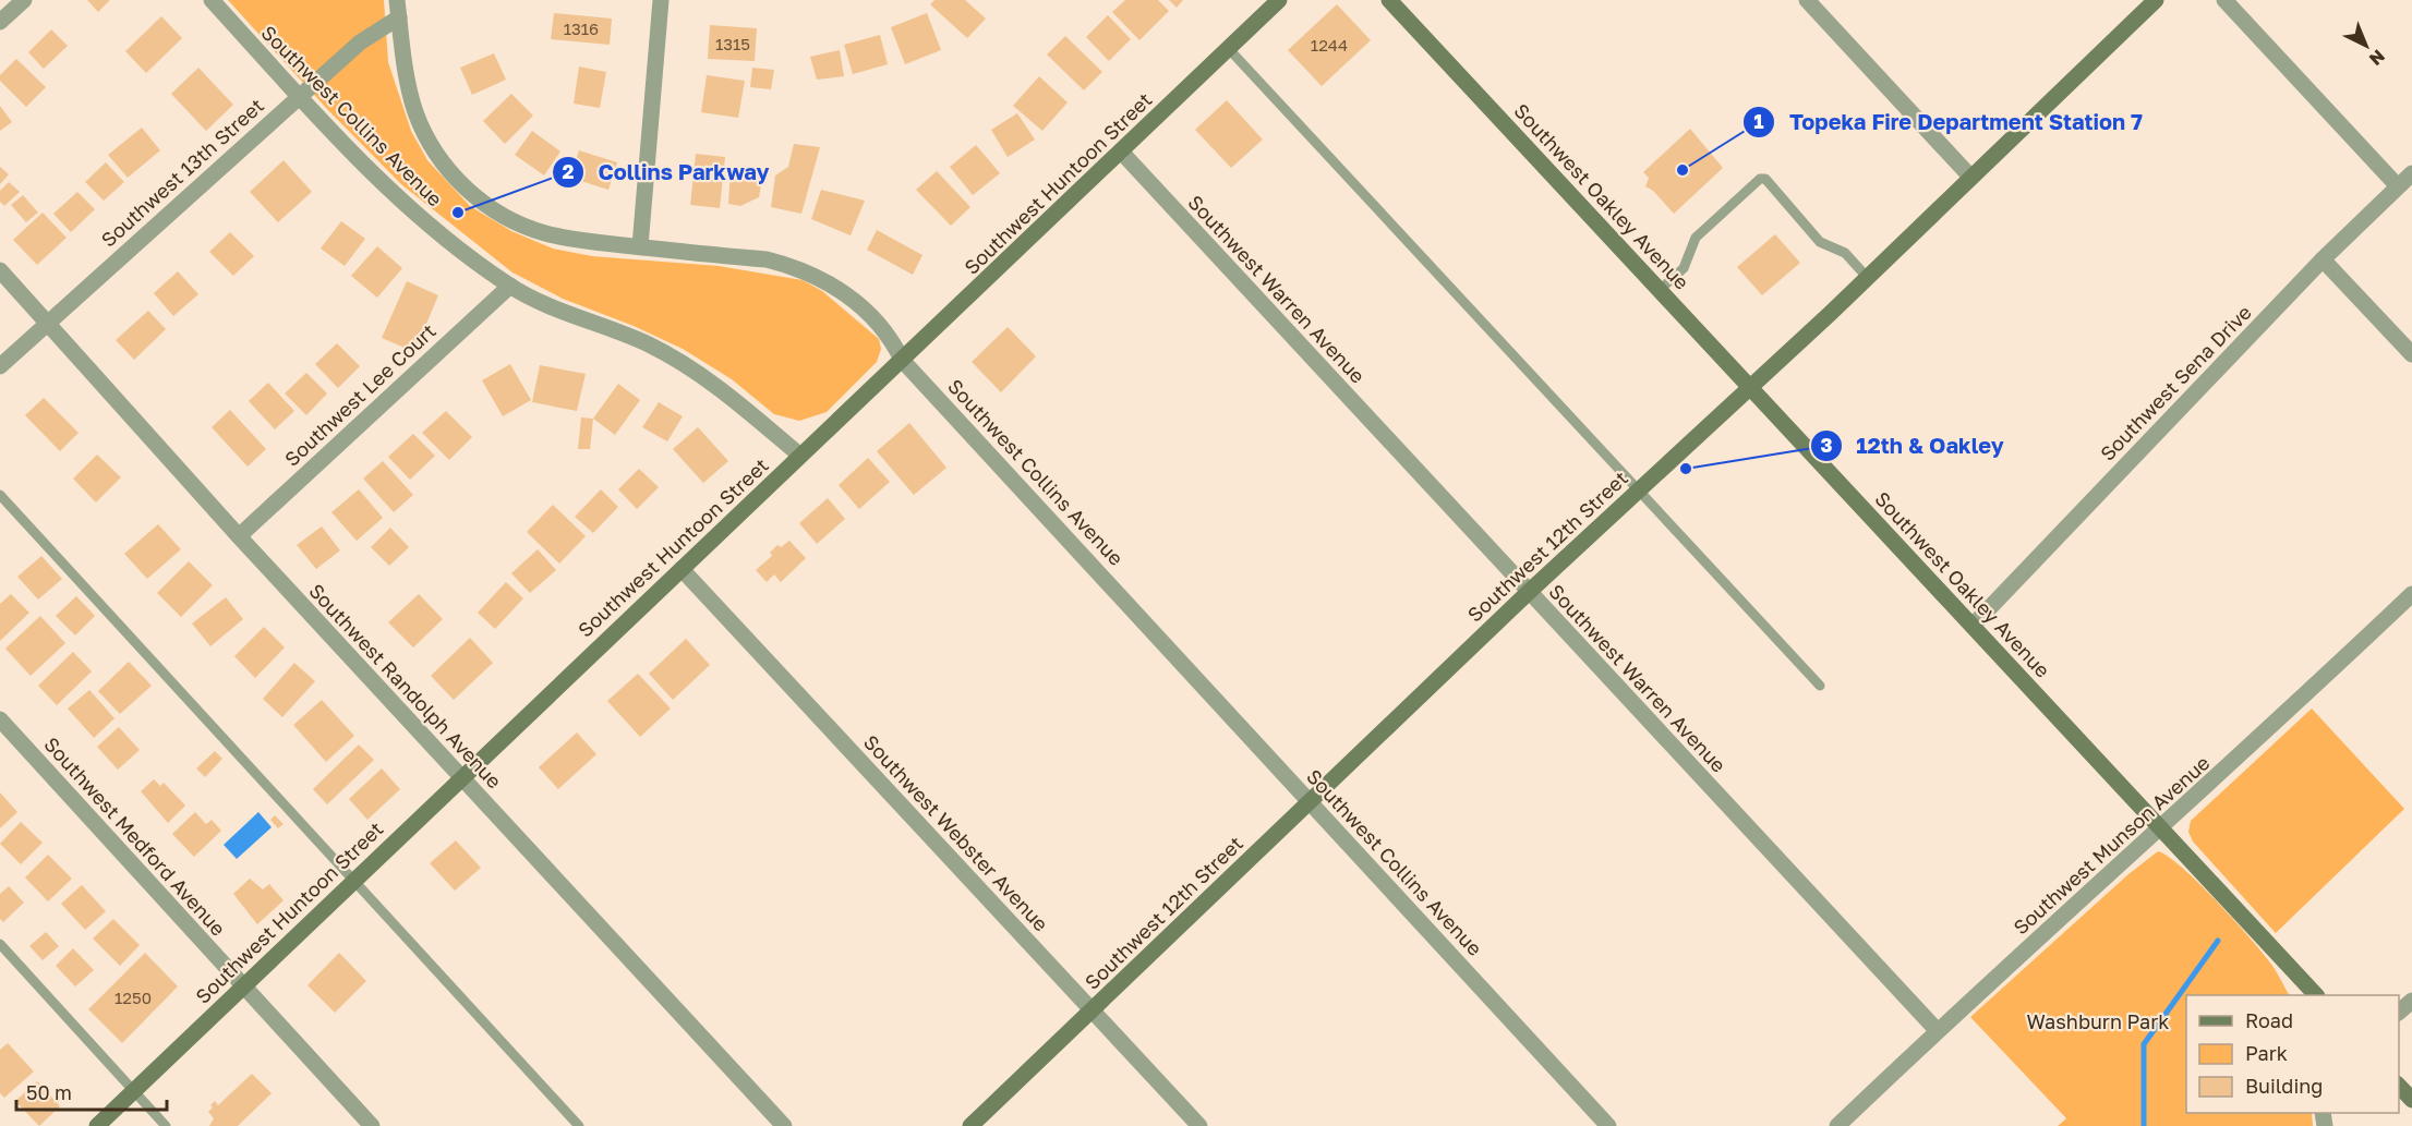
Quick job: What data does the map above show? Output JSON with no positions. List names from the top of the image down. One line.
{"streets":{"main road":["Southwest Huntoon Street","Southwest Oakley Avenue","Southwest 12th Street"],"street":["Southwest Collins Avenue","Southwest 13th Street","Southwest Warren Avenue","Southwest Sena Drive","Southwest Lee Court","Southwest Randolph Avenue","Southwest Webster Avenue","Southwest Medford Avenue","Southwest Munson Avenue"]},"crossings":[["Southwest Collins Avenue","Southwest 13th Street"],["Southwest Collins Avenue","Southwest Huntoon Street"],["Southwest Collins Avenue","Southwest Lee Court"],["Southwest Collins Avenue","Southwest 12th Street"],["Southwest 13th Street","Southwest Randolph Avenue"],["Southwest Huntoon Street","Southwest Warren Avenue"],["Southwest Huntoon Street","Southwest Randolph Avenue"],["Southwest Huntoon Street","Southwest Webster Avenue"],["Southwest Huntoon Street","Southwest Medford Avenue"],["Southwest Oakley Avenue","Southwest Sena Drive"],["Southwest Oakley Avenue","Southwest 12th Street"],["Southwest Oakley Avenue","Southwest Munson Avenue"],["Southwest Warren Avenue","Southwest 12th Street"],["Southwest Warren Avenue","Southwest Munson Avenue"],["Southwest Lee Court","Southwest Randolph Avenue"],["Southwest 12th Street","Southwest Webster Avenue"]],"parks":["Washburn Park"],"places":["Topeka Fire Department Station 7","Collins Parkway","12th & Oakley"],"house_numbers":["1316","1315","1244","1250"],"legend":["Road","Park","Building"],"scale_bar":"50 m","north":"bottom right"}
